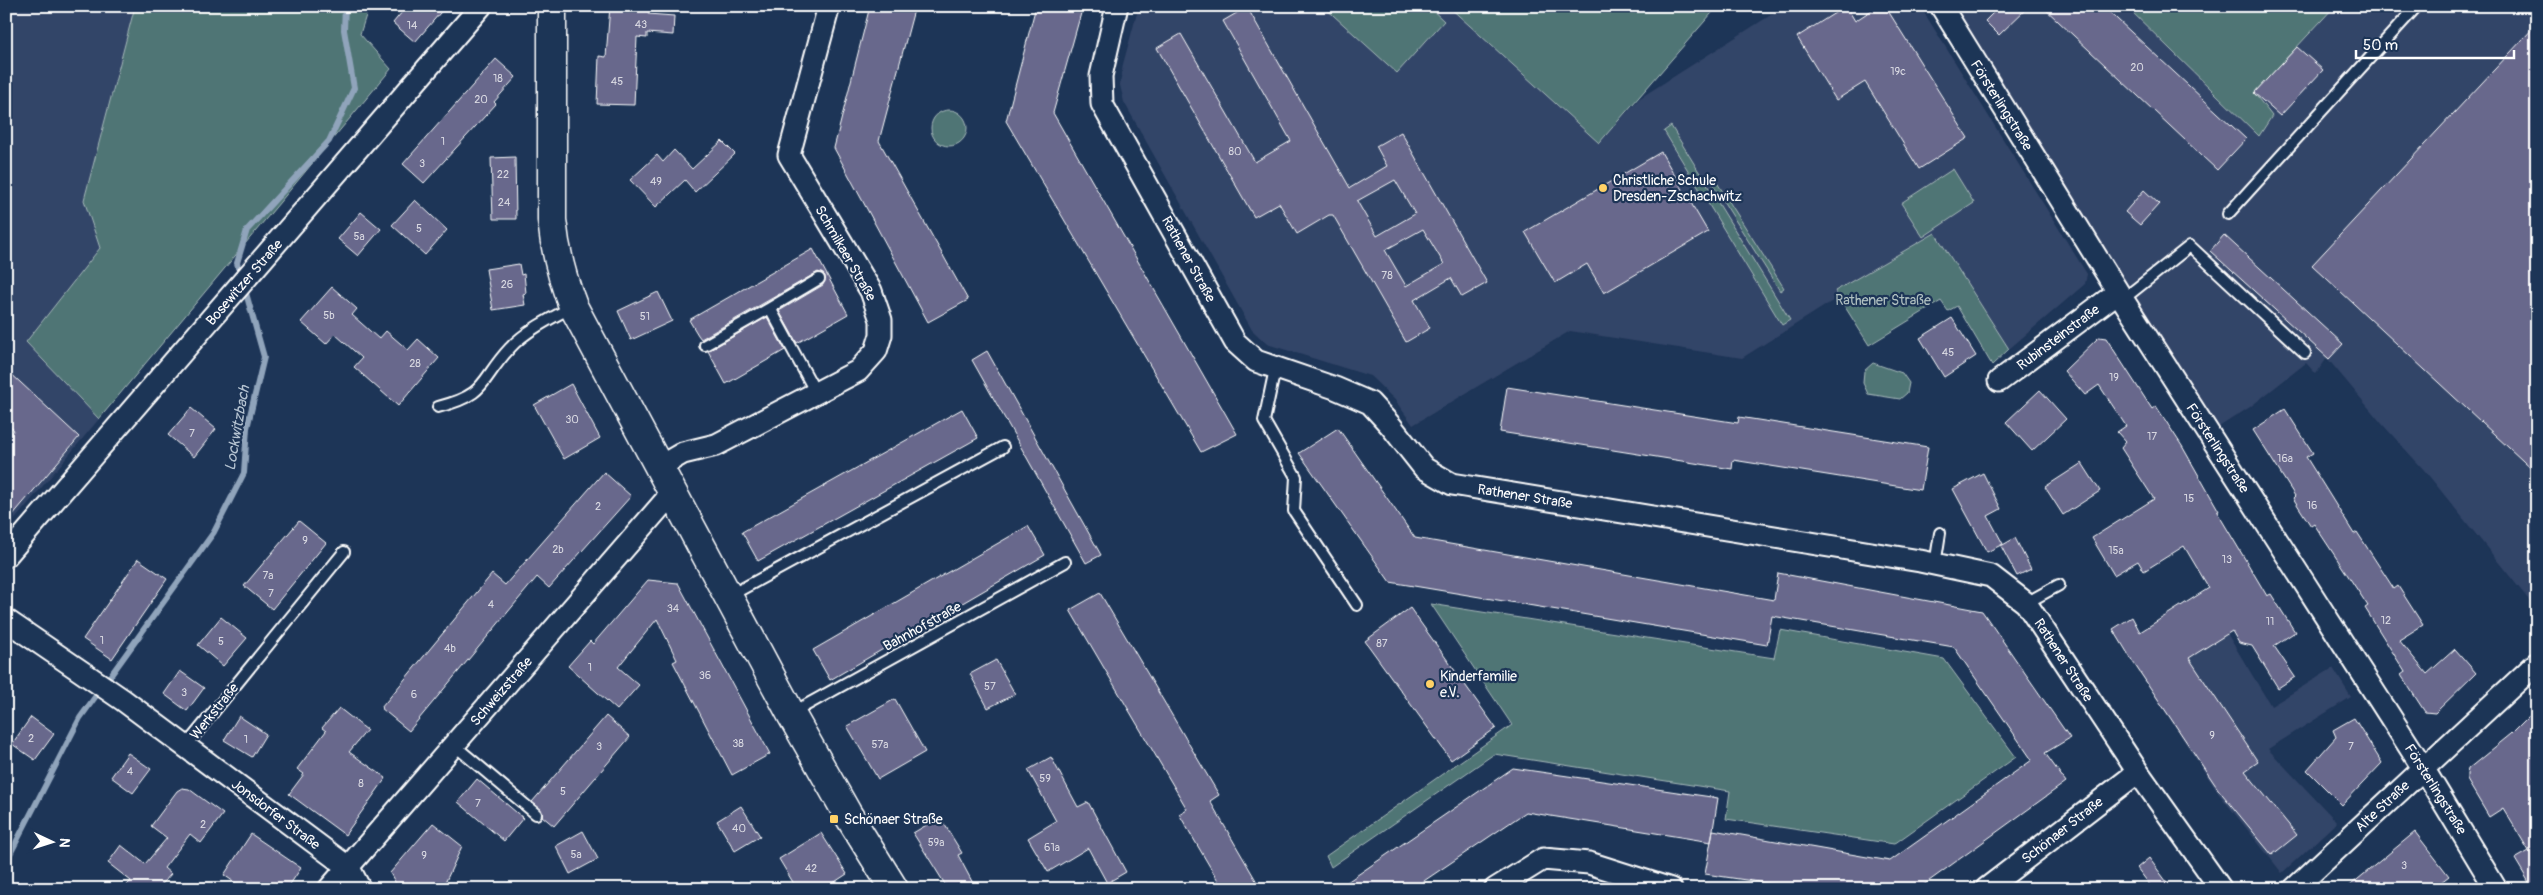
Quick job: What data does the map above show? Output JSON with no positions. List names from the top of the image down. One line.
{"streets":{"street":["Försterlingstraße","Schmilkaer Straße","Rathener Straße","Bosewitzer Straße","Rubinsteinstraße","Schweizstraße","Werkstraße","Alte Straße","Jonsdorfer Straße","Schönaer Straße"],"lane":["Bahnhofstraße"]},"crossings":[["Försterlingstraße","Rubinsteinstraße"],["Försterlingstraße","Alte Straße"],["Rathener Straße","Schönaer Straße"],["Schweizstraße","Jonsdorfer Straße"],["Werkstraße","Jonsdorfer Straße"]],"water":["Lockwitzbach"],"parks":["Rathener Straße"],"places":{"other":["Christliche Schule Dresden-Zschachwitz","Kinderfamilie e.V."],"transit":["Schönaer Straße"]},"house_numbers":["43","14","20","19c","18","45","20","1","80","3","22","49","24","5","5a","78","26","5b","51","45","28","19","30","7","17","16a","15","16","2","9","2b","15a","13","7a","7","4","34","12","11","1","5","87","4b","1","36","57","3","6","9","2","1","38","57a","3","7","4","59","8","5","7","2","40","59a","61a","5a","9","3","42"],"scale_bar":"50 m","north":"right"}
